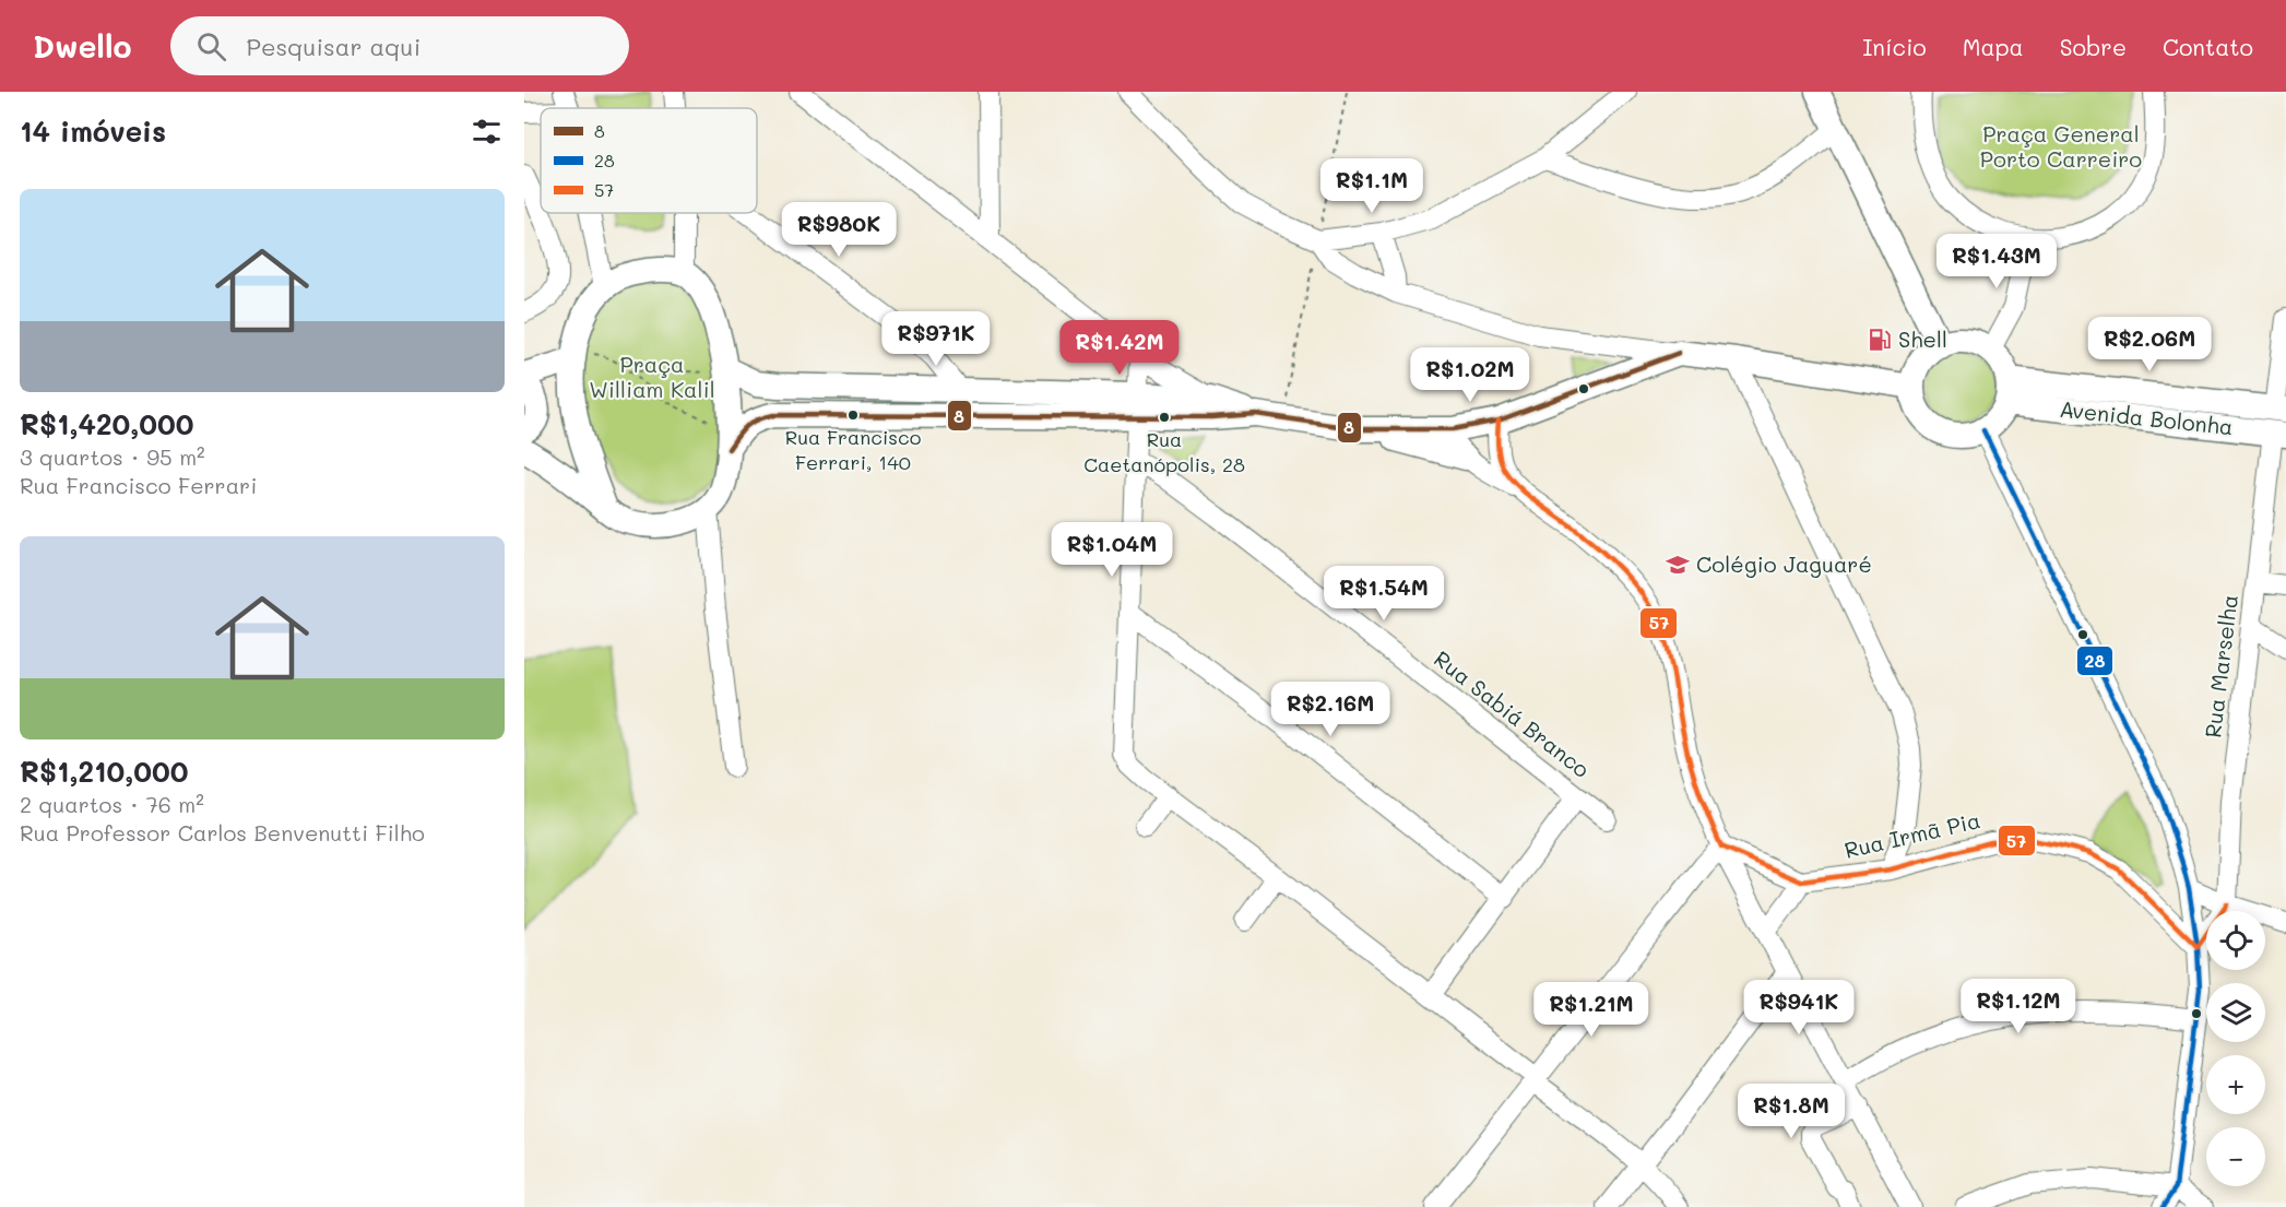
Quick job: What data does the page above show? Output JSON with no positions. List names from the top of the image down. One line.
{"streets":{"main road":["Avenida Bolonha"],"street":["Rua Marselha","Rua Sabiá Branco","Rua Irmã Pia"]},"crossings":[["Avenida Bolonha","Rua Marselha"]],"parks":["Praça General Porto Carreiro","Praça William Kalil"],"places":{"fuel station":["Shell"],"other":["Rua Francisco Ferrari, 140","Rua Caetanópolis, 28"],"school or university":["Colégio Jaguaré"]},"lines":["transit line 8","transit line 57","transit line 28"],"legend":["8","28","57"],"page":{"header":"Dwello","search":"Pesquisar aqui","nav":["Início","Mapa","Sobre","Contato"],"heading":"14 imóveis","price":["R$1.1M","R$980K","R$1.43M","R$971K","R$2.06M","R$1.42M","R$1.02M","R$1.04M","R$1.54M","R$2.16M","R$1.12M","R$941K","R$1.21M","R$1.8M"],"list":[{"name":"R$1,420,000","note":"3 quartos · 95 m² · Rua Francisco Ferrari"},{"name":"R$1,210,000","note":"2 quartos · 76 m² · Rua Professor Carlos Benvenutti Filho"}],"map_buttons":["+","−"]}}
